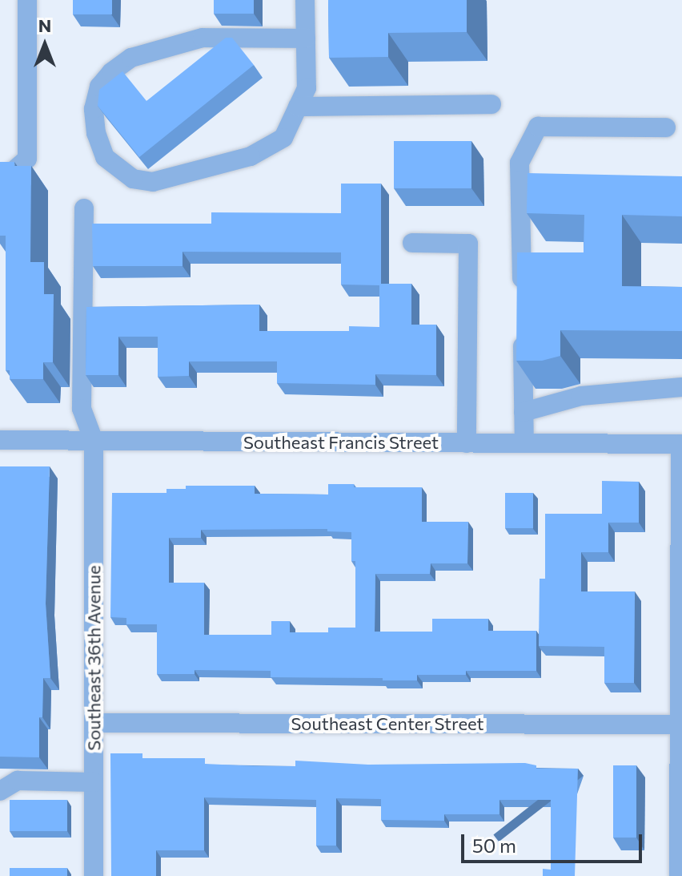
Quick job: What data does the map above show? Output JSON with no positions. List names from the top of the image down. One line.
{"streets":{"street":["Southeast Francis Street","Southeast 36th Avenue","Southeast Center Street"]},"crossings":[["Southeast Francis Street","Southeast 36th Avenue"],["Southeast 36th Avenue","Southeast Center Street"]],"scale_bar":"50 m","north":"top"}
